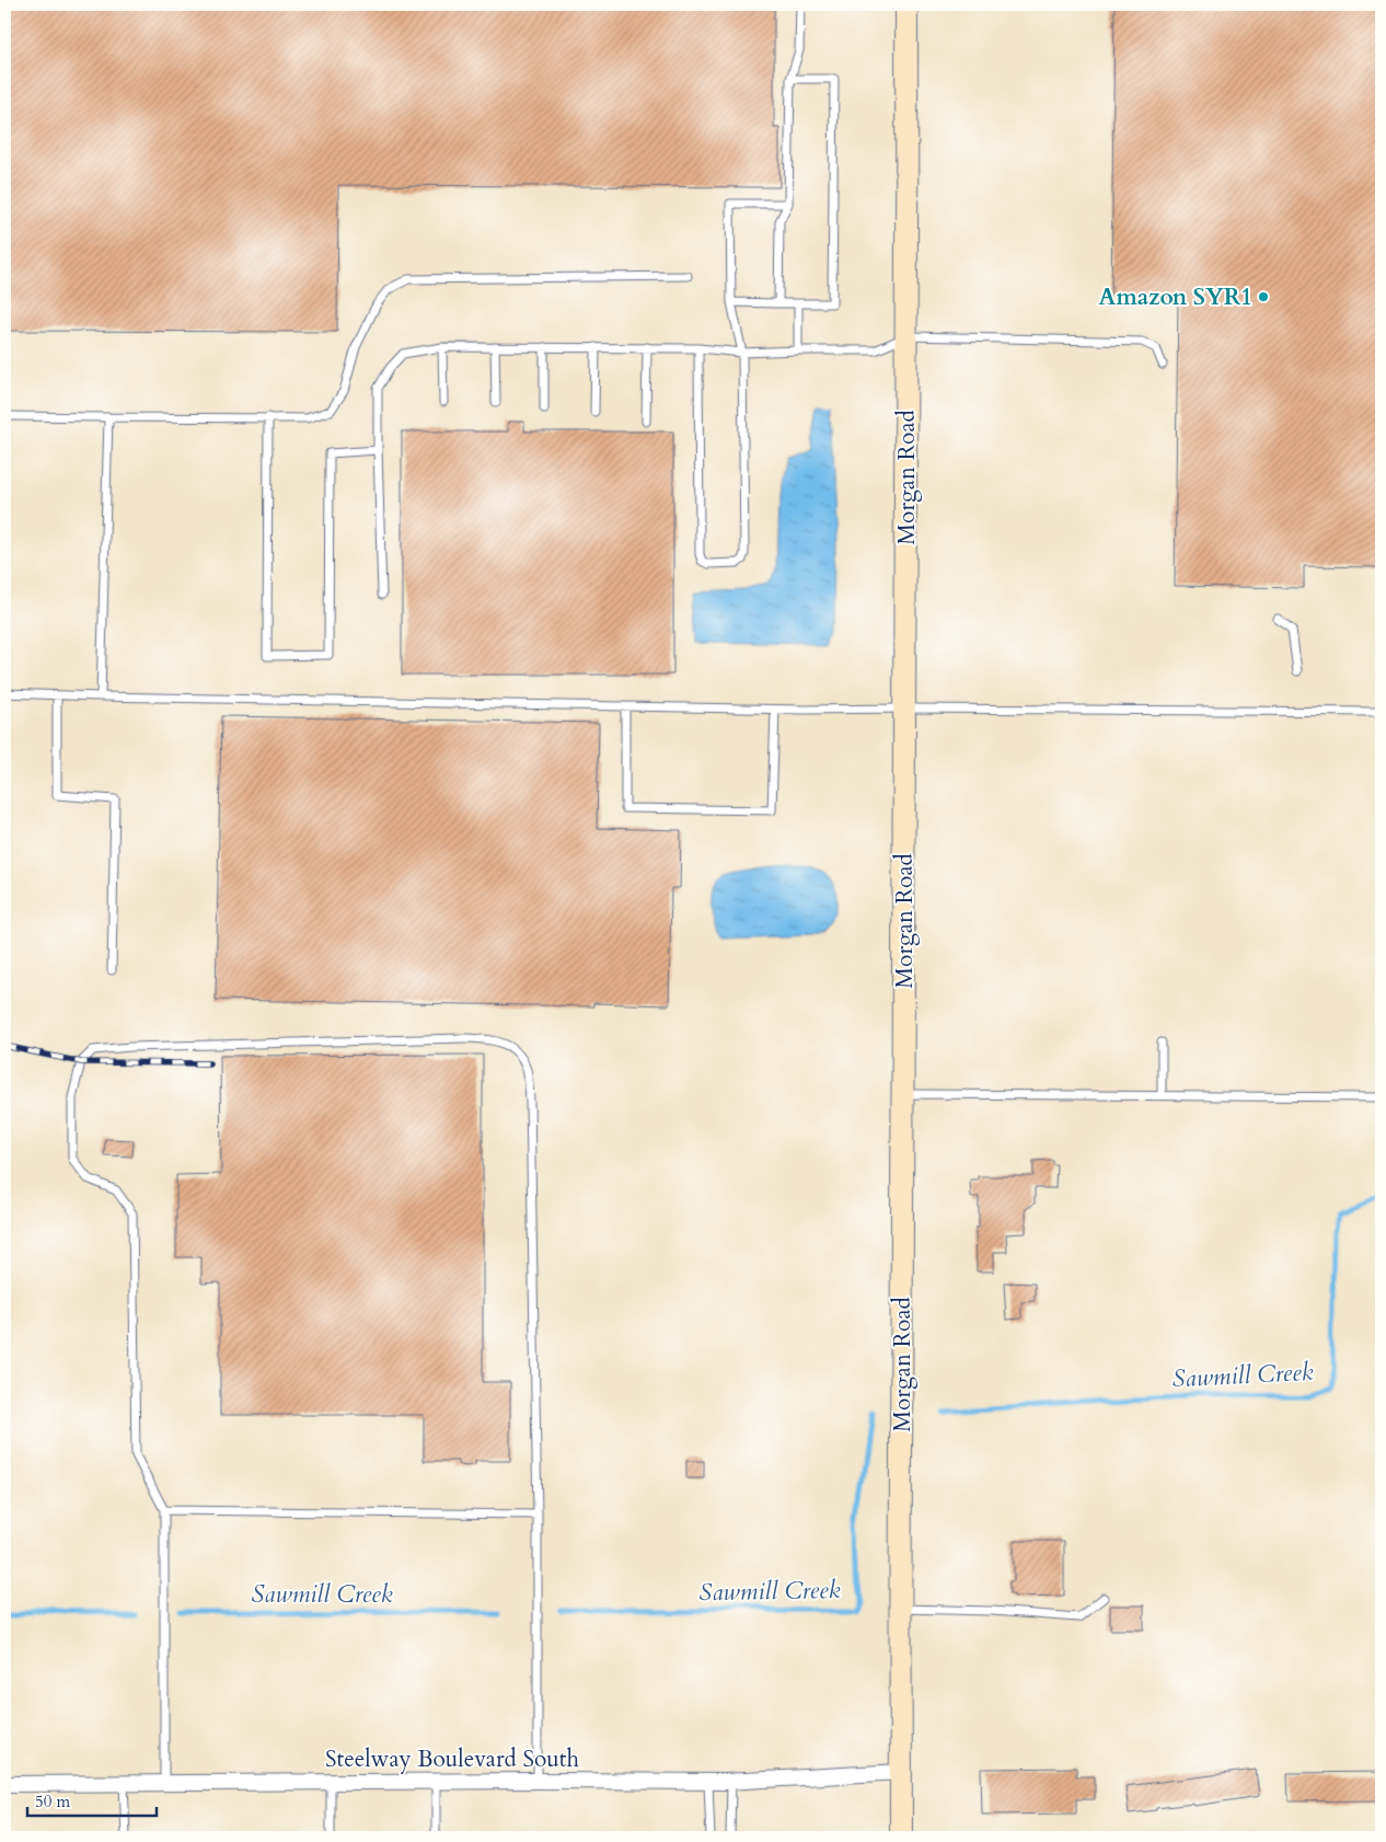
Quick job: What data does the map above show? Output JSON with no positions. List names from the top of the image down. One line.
{"streets":{"street":["Morgan Road","Steelway Boulevard South"]},"crossings":[["Morgan Road","Steelway Boulevard South"]],"water":["Sawmill Creek"],"places":["Amazon SYR1"],"scale_bar":"50 m"}
